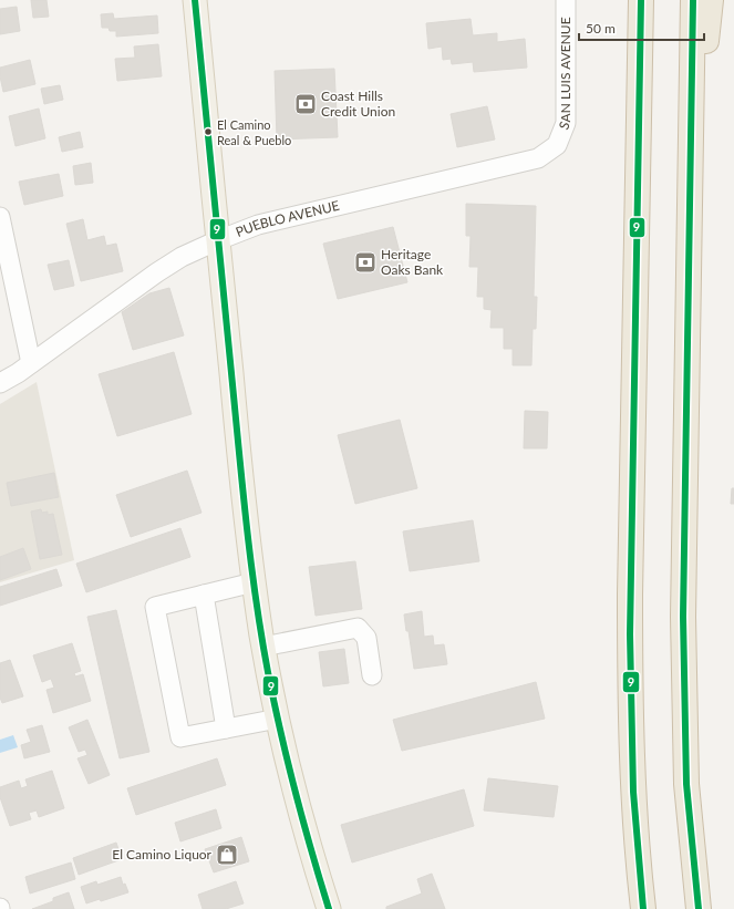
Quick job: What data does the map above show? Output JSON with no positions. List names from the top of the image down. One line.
{"streets":{"street":["SAN LUIS AVENUE","PUEBLO AVENUE"]},"crossings":[["SAN LUIS AVENUE","PUEBLO AVENUE"]],"places":{"bank":["Coast Hills Credit Union","Heritage Oaks Bank"],"other":["El Camino Real & Pueblo"],"shop":["El Camino Liquor"]},"lines":["transit line 9"],"scale_bar":"50 m"}
